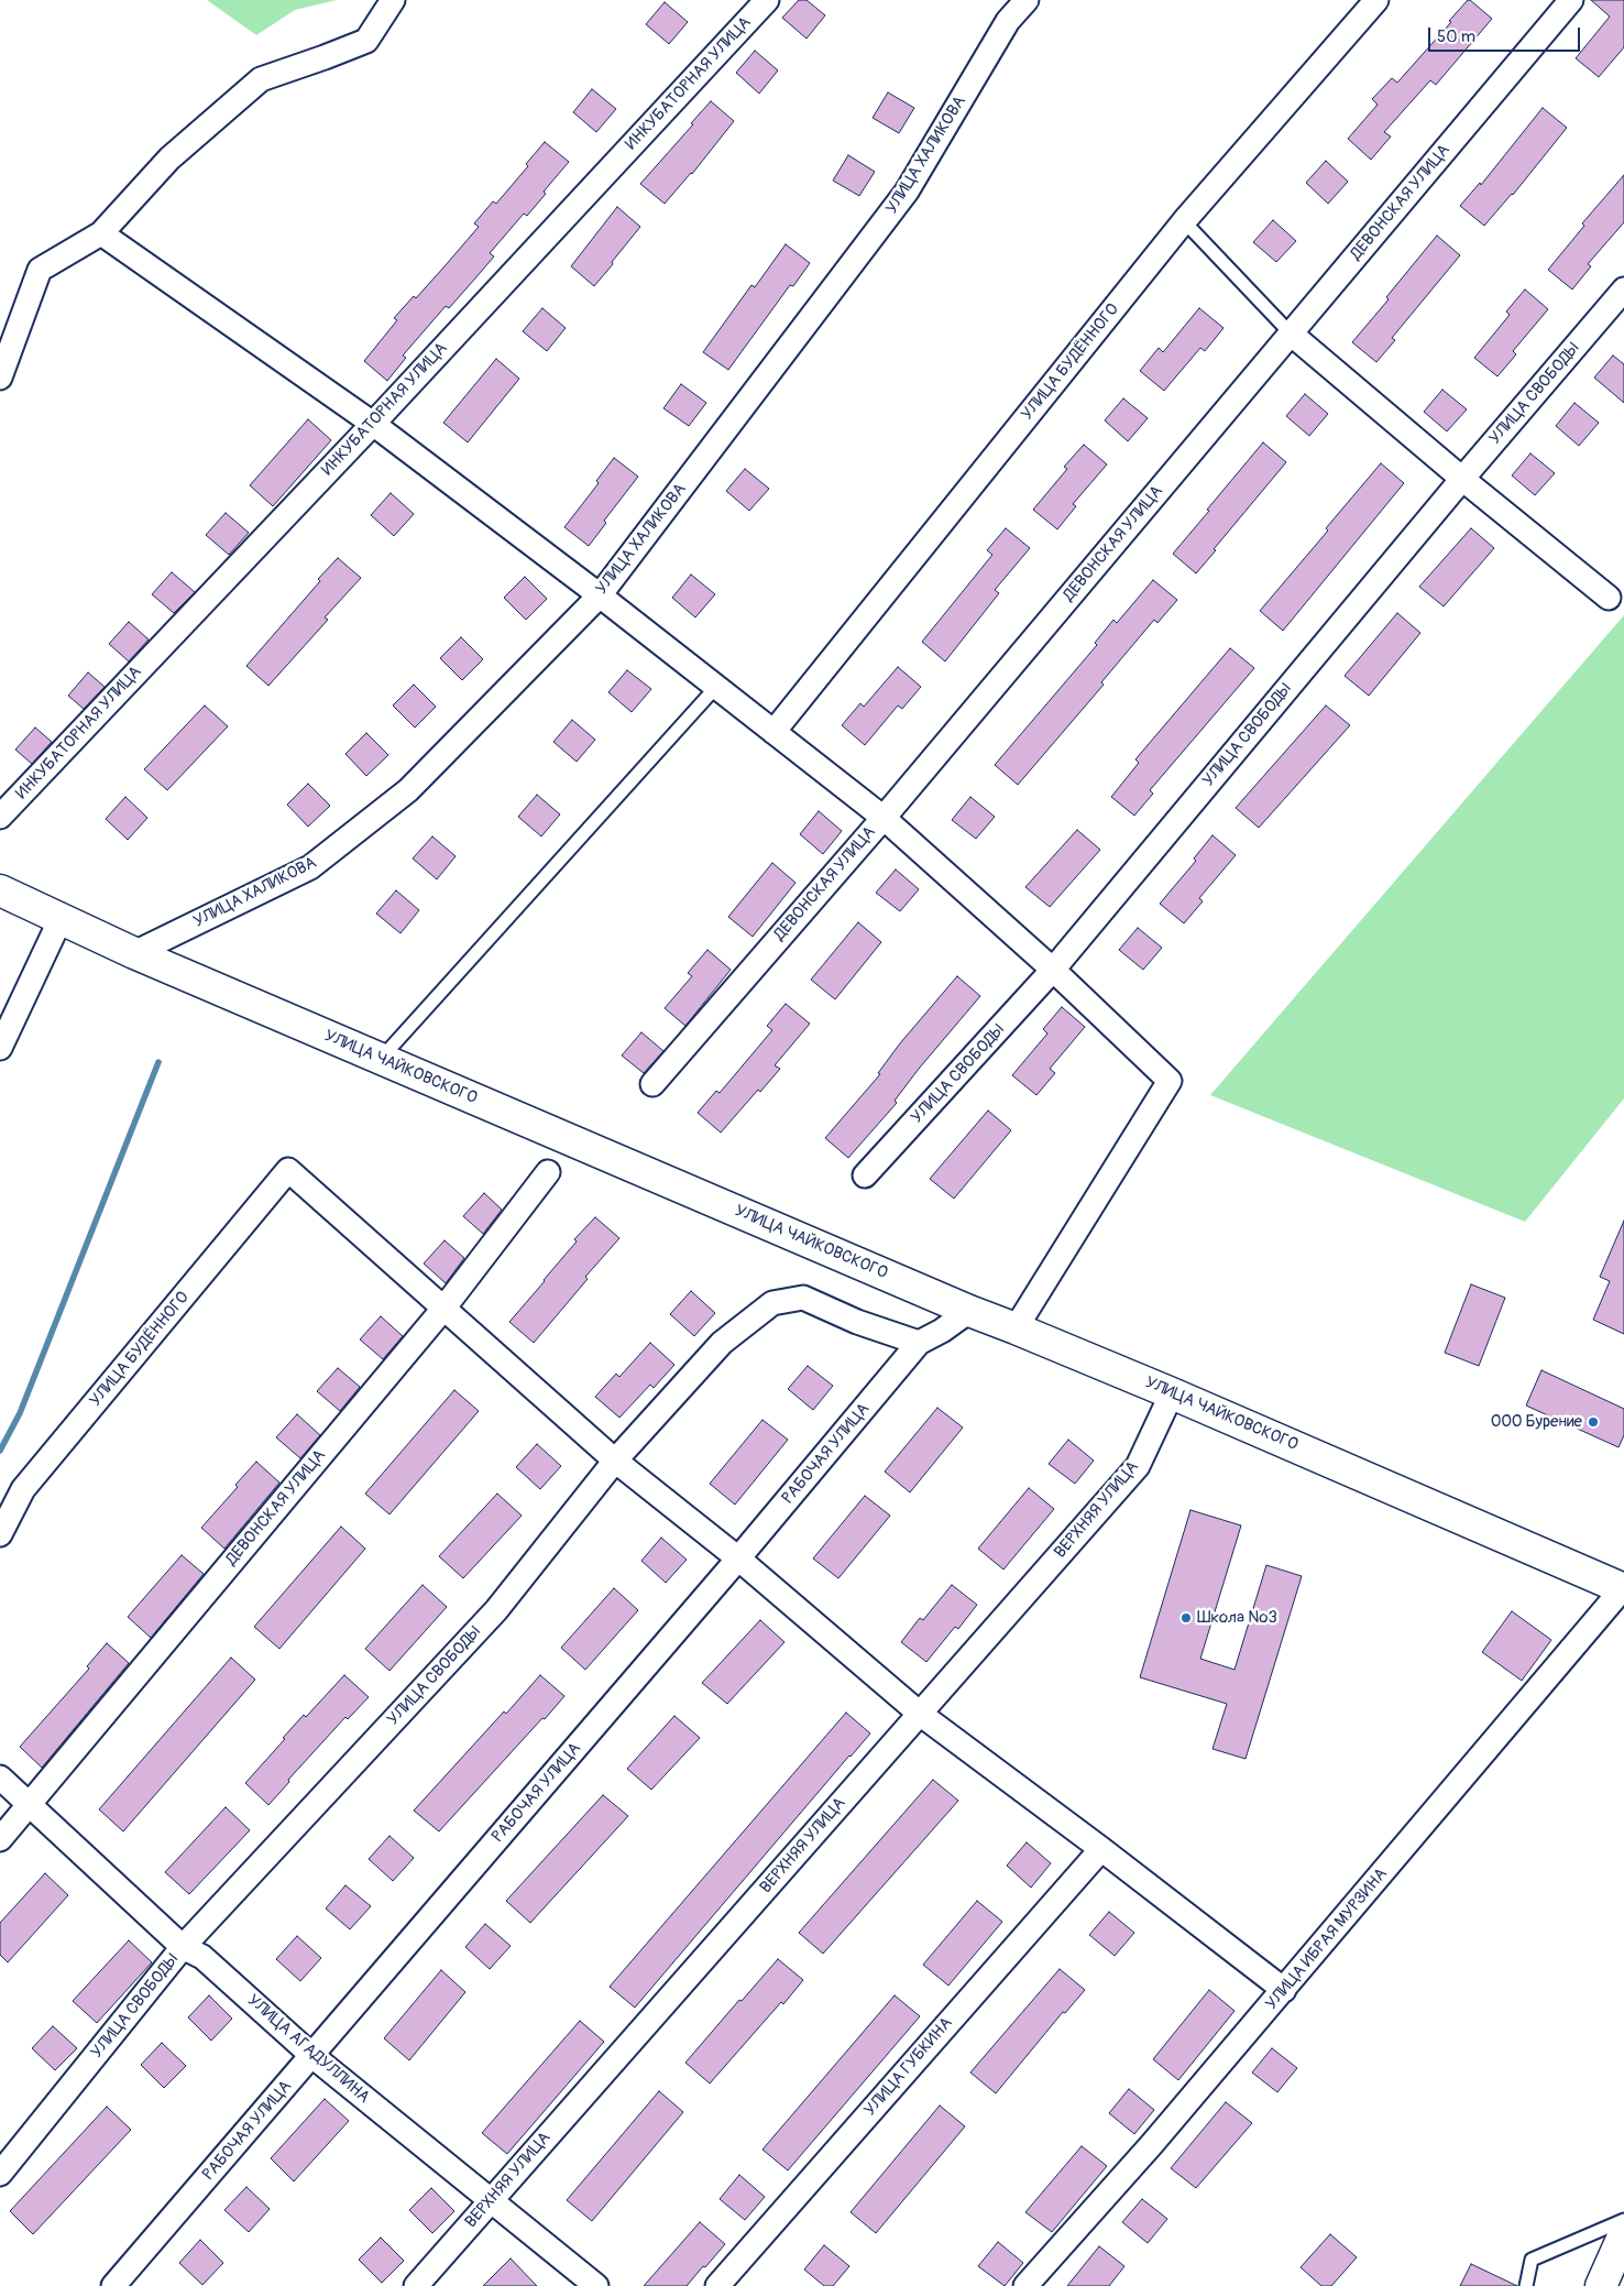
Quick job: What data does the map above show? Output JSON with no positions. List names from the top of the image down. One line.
{"streets":{"main road":["УЛИЦА ЧАЙКОВСКОГО"],"street":["ИНКУБАТОРНАЯ УЛИЦА","УЛИЦА ХАЛИКОВА","ДЕВОНСКАЯ УЛИЦА","УЛИЦА БУДЁННОГО","УЛИЦА СВОБОДЫ","РАБОЧАЯ УЛИЦА","ВЕРХНЯЯ УЛИЦА","УЛИЦА ИБРАЯ МУРЗИНА","УЛИЦА АГАДУЛЛИНА","УЛИЦА ГУБКИНА"]},"crossings":[["УЛИЦА ХАЛИКОВА","УЛИЦА ЧАЙКОВСКОГО"],["ДЕВОНСКАЯ УЛИЦА","УЛИЦА БУДЁННОГО"],["ДЕВОНСКАЯ УЛИЦА","УЛИЦА АГАДУЛЛИНА"],["УЛИЦА СВОБОДЫ","РАБОЧАЯ УЛИЦА"],["УЛИЦА СВОБОДЫ","УЛИЦА АГАДУЛЛИНА"],["УЛИЦА ЧАЙКОВСКОГО","РАБОЧАЯ УЛИЦА"],["УЛИЦА ЧАЙКОВСКОГО","ВЕРХНЯЯ УЛИЦА"],["УЛИЦА ЧАЙКОВСКОГО","УЛИЦА ИБРАЯ МУРЗИНА"],["РАБОЧАЯ УЛИЦА","УЛИЦА АГАДУЛЛИНА"],["ВЕРХНЯЯ УЛИЦА","УЛИЦА АГАДУЛЛИНА"]],"places":["ООО Бурение","Школа №3"],"scale_bar":"50 m"}
